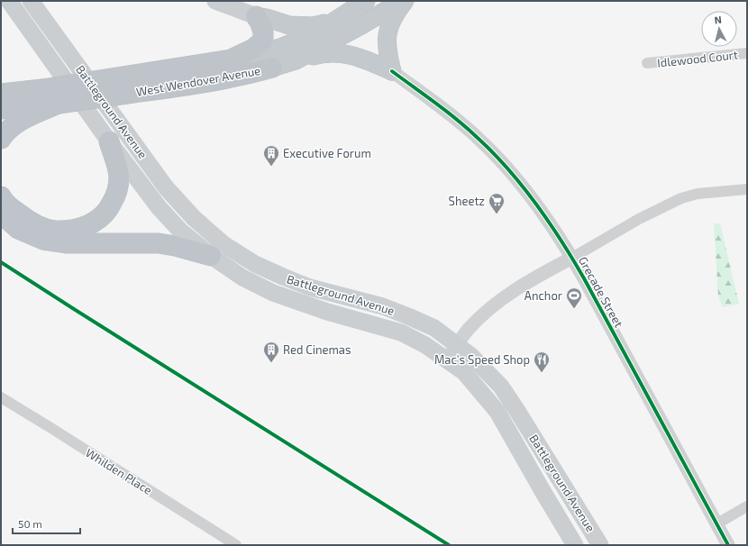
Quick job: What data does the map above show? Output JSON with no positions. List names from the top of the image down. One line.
{"streets":{"highway":["West Wendover Avenue"],"main road":["Battleground Avenue"],"street":["Idlewood Court","Grecade Street","Whilden Place"]},"places":{"building":["Executive Forum","Red Cinemas"],"supermarket":["Sheetz"],"sports":["Anchor"],"restaurant":["Mac's Speed Shop"]},"scale_bar":"50 m","north":"top"}
